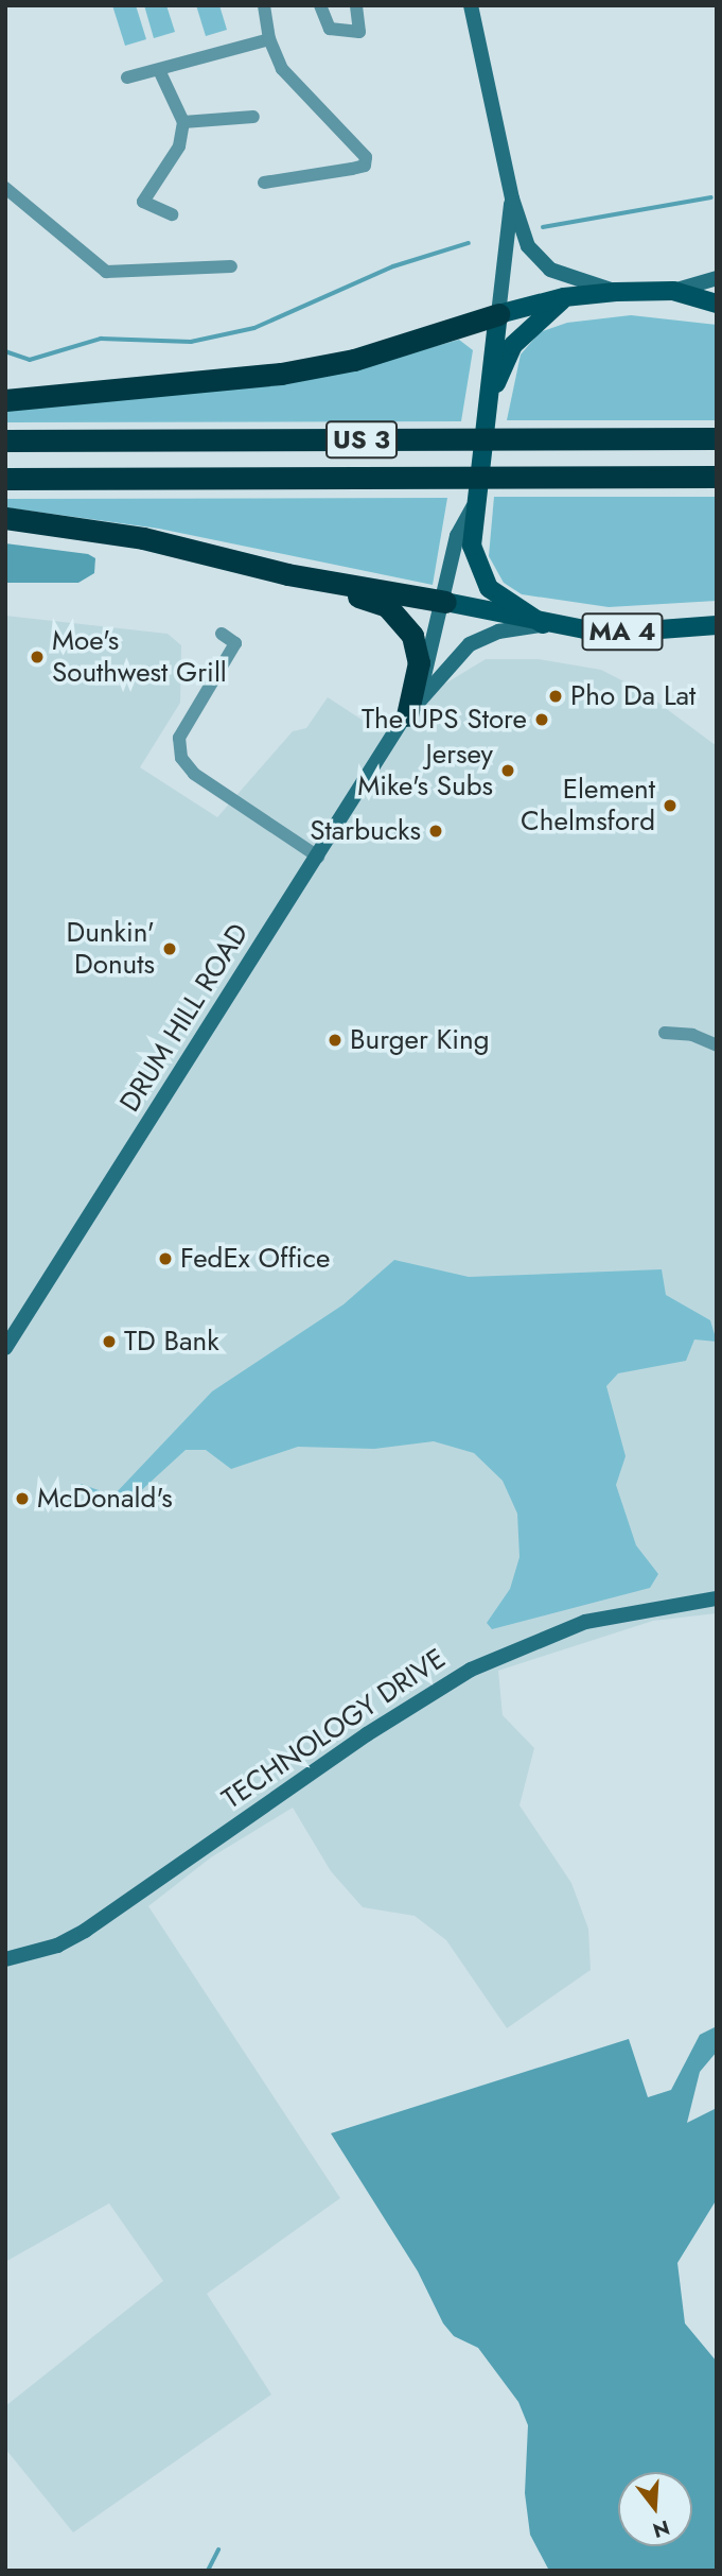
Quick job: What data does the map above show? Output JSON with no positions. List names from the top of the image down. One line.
{"streets":{"highway":["US 3"],"main road":["MA 4","DRUM HILL ROAD","TECHNOLOGY DRIVE"]},"crossings":[["MA 4","DRUM HILL ROAD"]],"places":["Moe's Southwest Grill","Pho Da Lat","The UPS Store","Jersey Mike's Subs","Element Chelmsford","Starbucks","Dunkin' Donuts","Burger King","FedEx Office","TD Bank","McDonald's"],"north":"bottom"}
